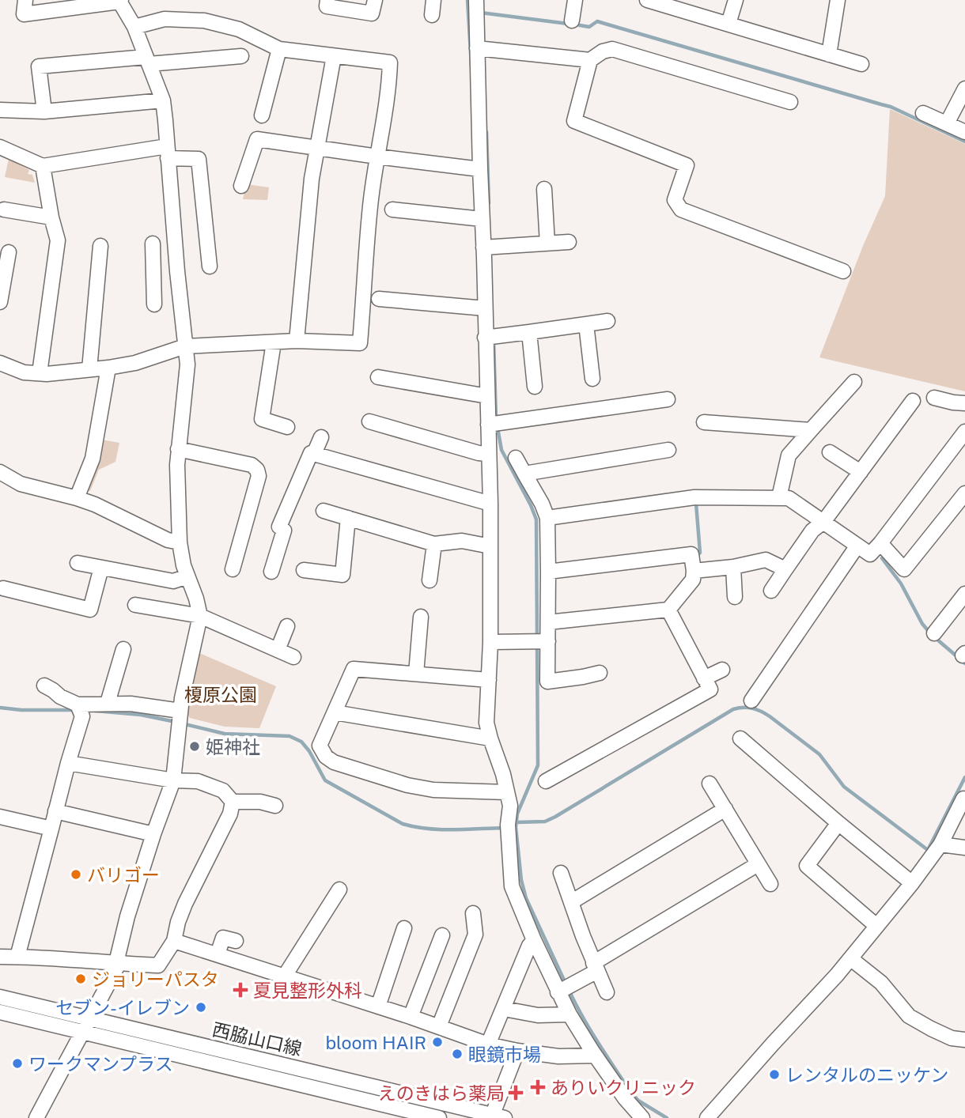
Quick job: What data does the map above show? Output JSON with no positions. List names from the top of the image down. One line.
{"streets":{"street":["西脇山口線"]},"parks":["榎原公園"],"places":{"other":["姫神社","バリゴー","ジョリーパスタ","セブン-イレブン","bloom HAIR","眼鏡市場","ワークマンプラス","レンタルのニッケン"],"health":["夏見整形外科","ありいクリニック","えのきはら薬局"]}}
